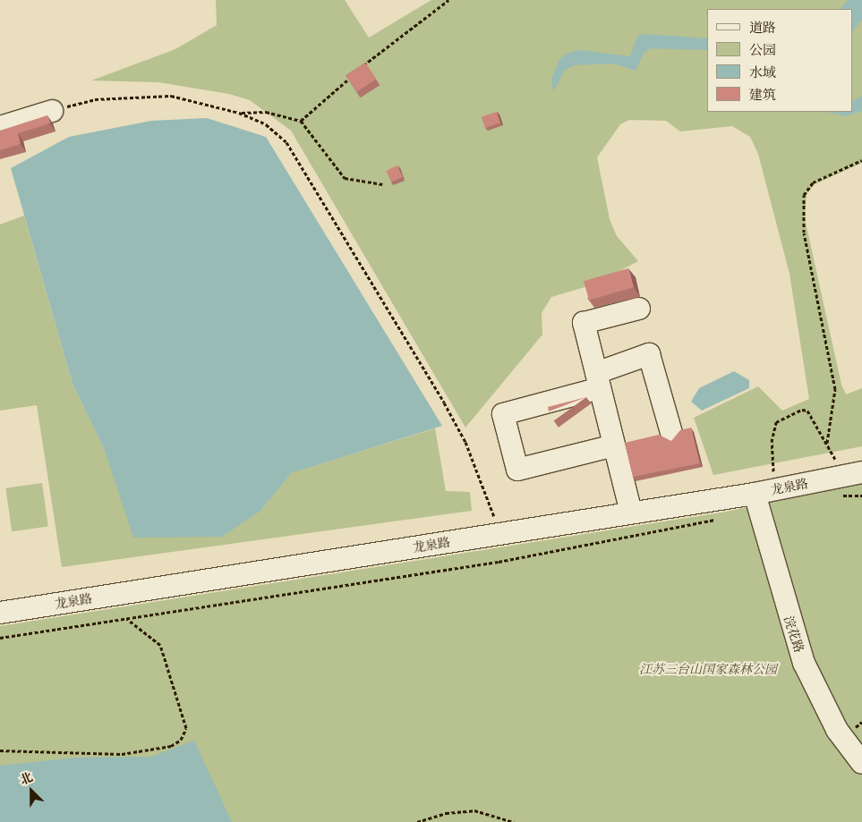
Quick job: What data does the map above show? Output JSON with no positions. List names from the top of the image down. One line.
{"streets":{"street":["龙泉路","浣花路"]},"crossings":[["龙泉路","浣花路"]],"parks":["江苏三台山国家森林公园"],"legend":["道路","公园","水域","建筑"],"north":"top left"}
